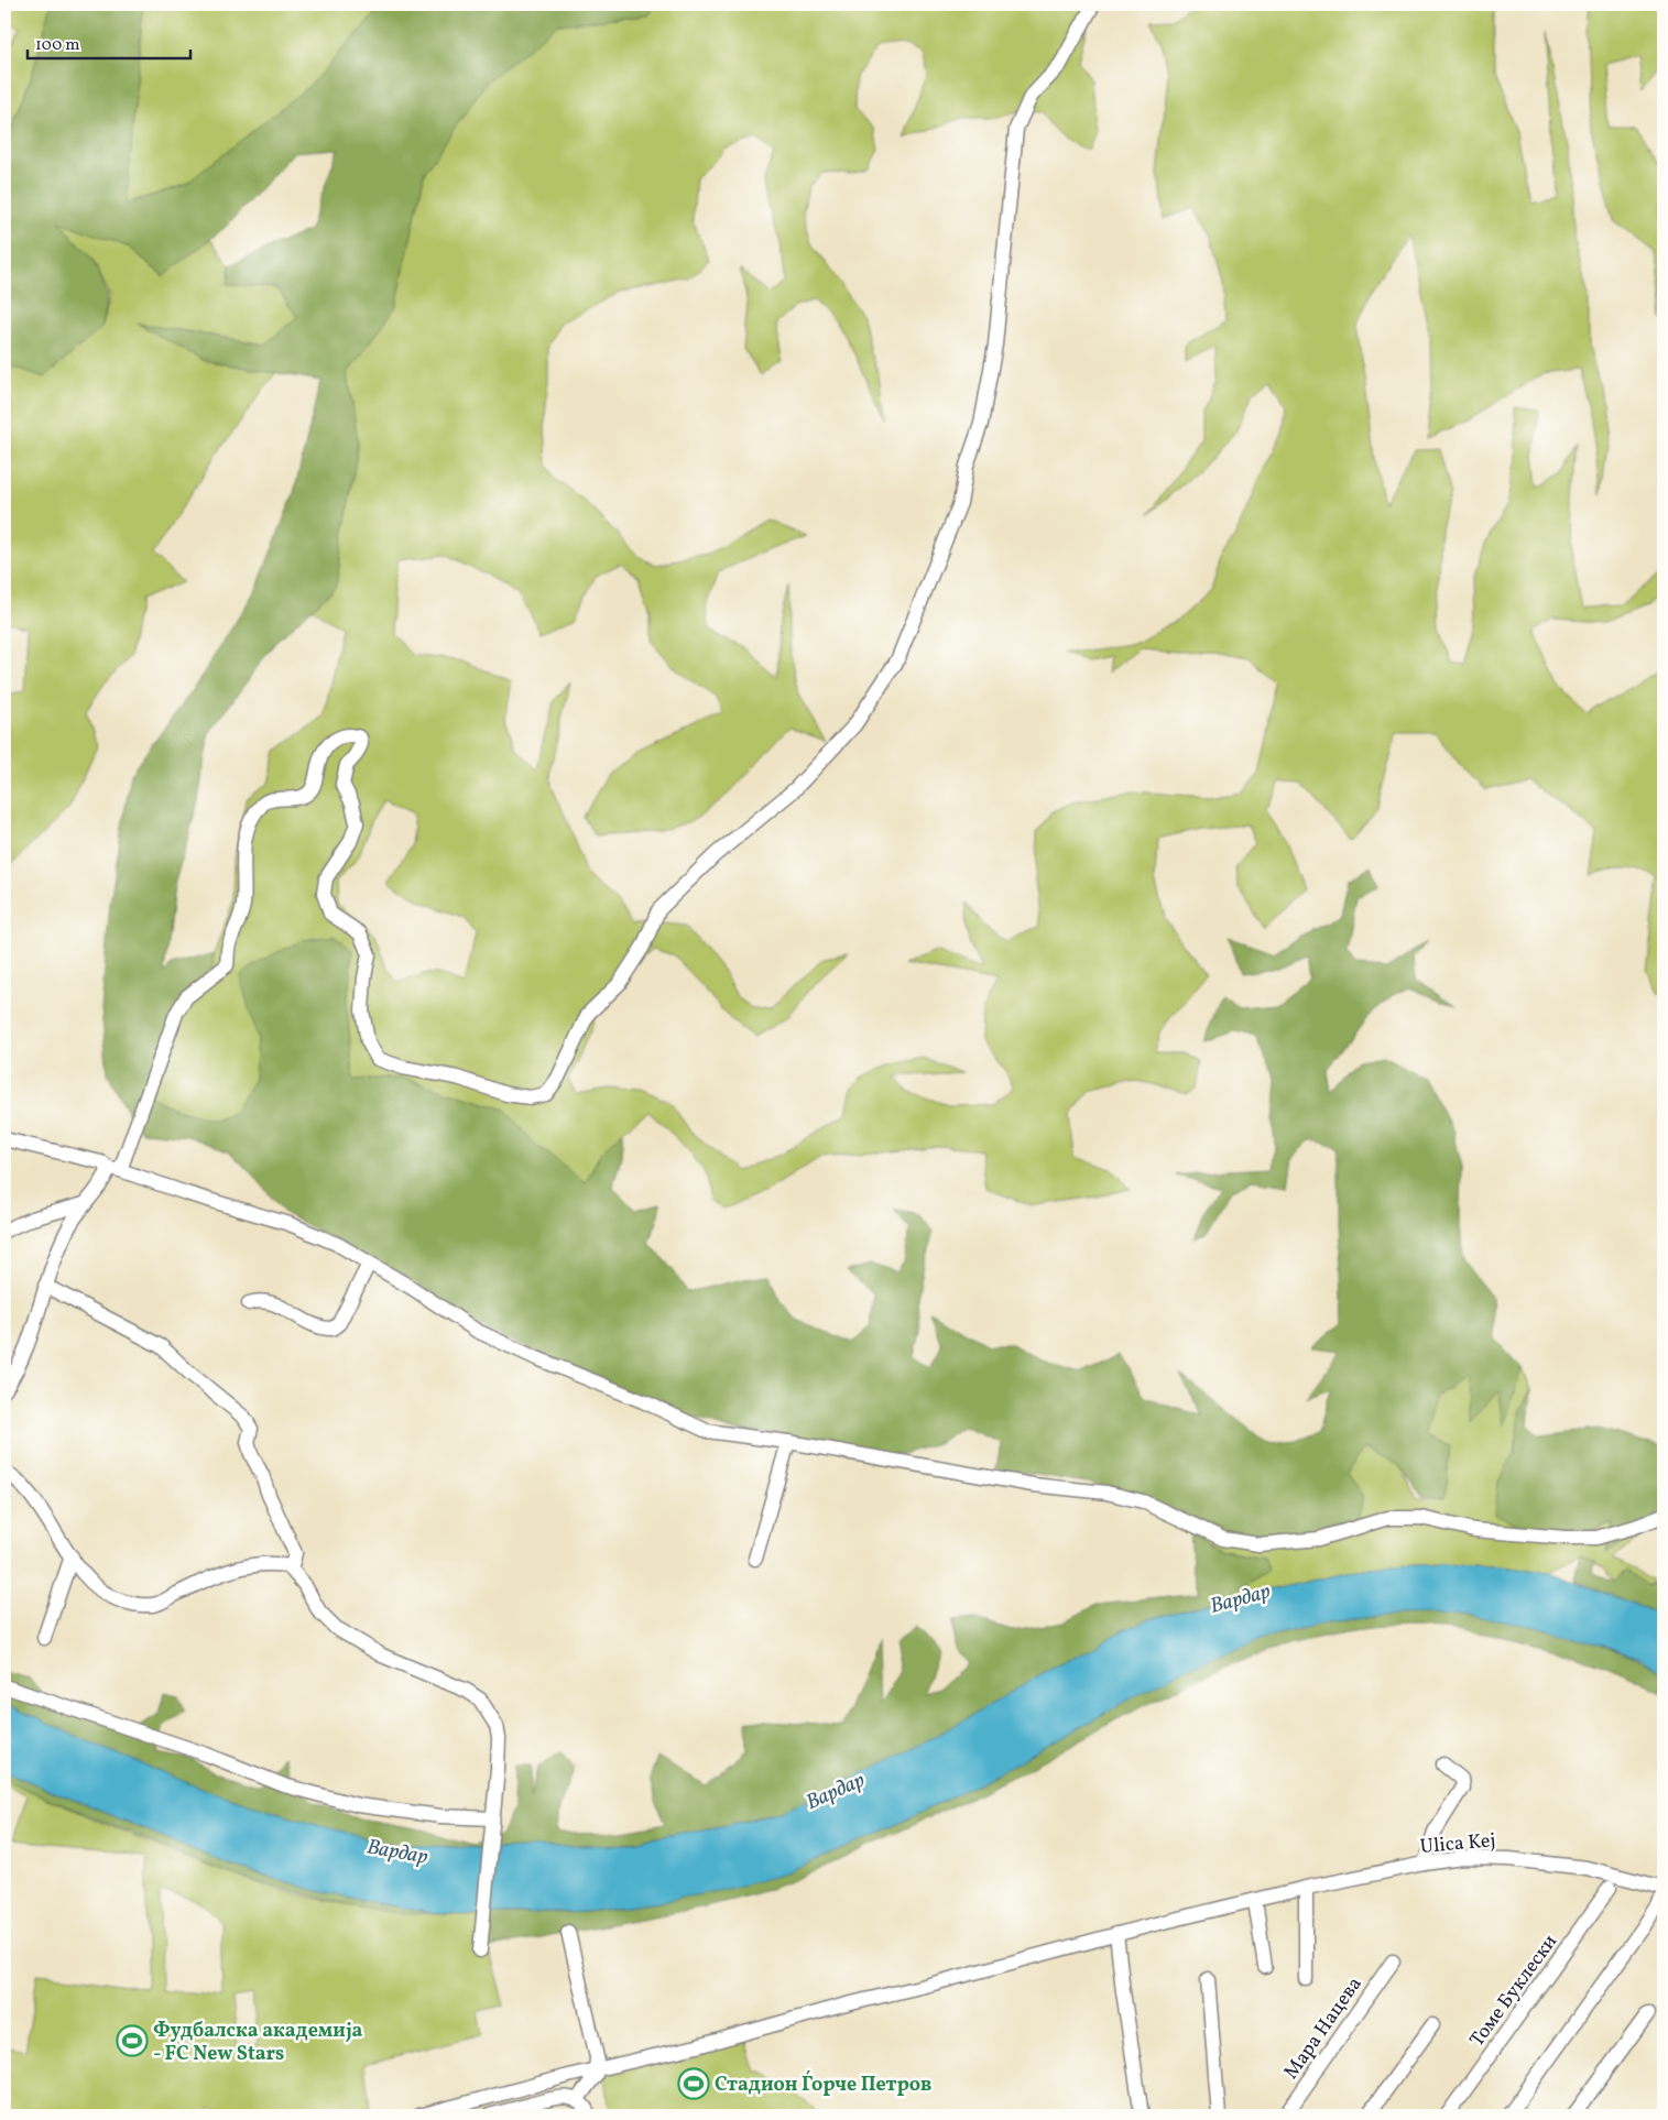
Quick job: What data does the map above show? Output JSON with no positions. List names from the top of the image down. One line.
{"streets":{"street":["Ulica Kej","Томе Буклески","Мара Нацева"]},"water":["Вардар"],"places":{"sports":["Фудбалска академија - FC New Stars","Стадион Ѓорче Петров"]},"scale_bar":"100 m"}
